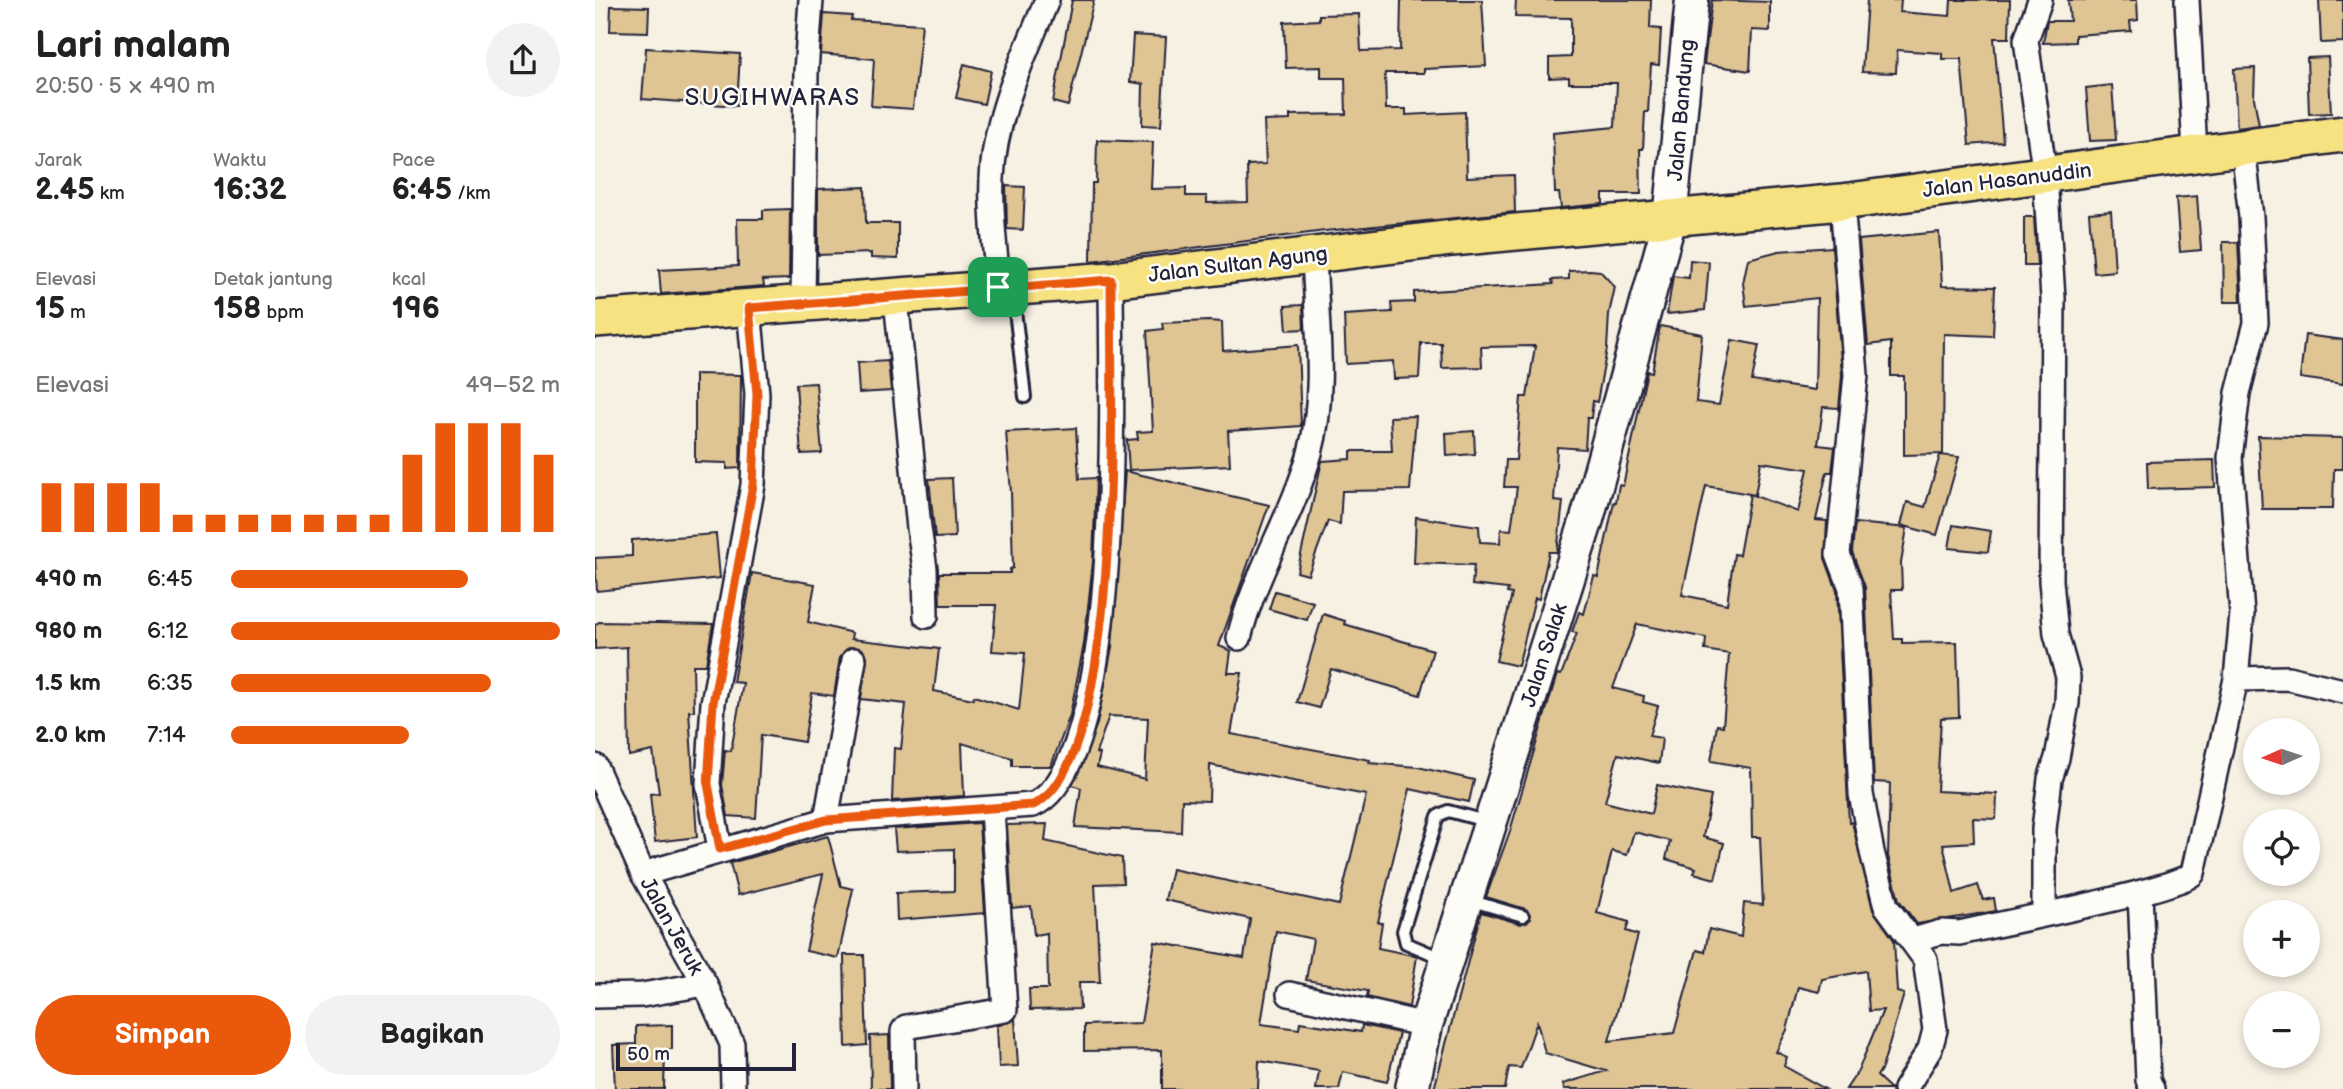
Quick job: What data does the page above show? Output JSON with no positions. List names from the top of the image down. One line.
{"streets":{"main road":["Jalan Bandung","Jalan Hasanuddin","Jalan Sultan Agung","Jalan Salak"],"street":["Jalan Jeruk"]},"crossings":[["Jalan Bandung","Jalan Hasanuddin"],["Jalan Bandung","Jalan Sultan Agung"],["Jalan Bandung","Jalan Salak"],["Jalan Hasanuddin","Jalan Sultan Agung"],["Jalan Hasanuddin","Jalan Salak"],["Jalan Sultan Agung","Jalan Salak"]],"districts":["SUGIHWARAS"],"scale_bar":"50 m","north":"left","page":{"heading":["Lari malam","20:50 · 5 × 490 m"],"stats":[["Jarak","2.45 km"],["Waktu","16:32"],["Pace","6:45 /km"],["Elevasi","15 m"],["Detak jantung","158 bpm"],["kcal","196"]],"chart":["Elevasi","49–52 m"],"list":[{"name":"490 m","note":"6:45"},{"name":"980 m","note":"6:12"},{"name":"1.5 km","note":"6:35"},{"name":"2.0 km","note":"7:14"}],"map_buttons":["+","−"],"buttons":["Simpan","Bagikan"],"scale":"50 m"}}
